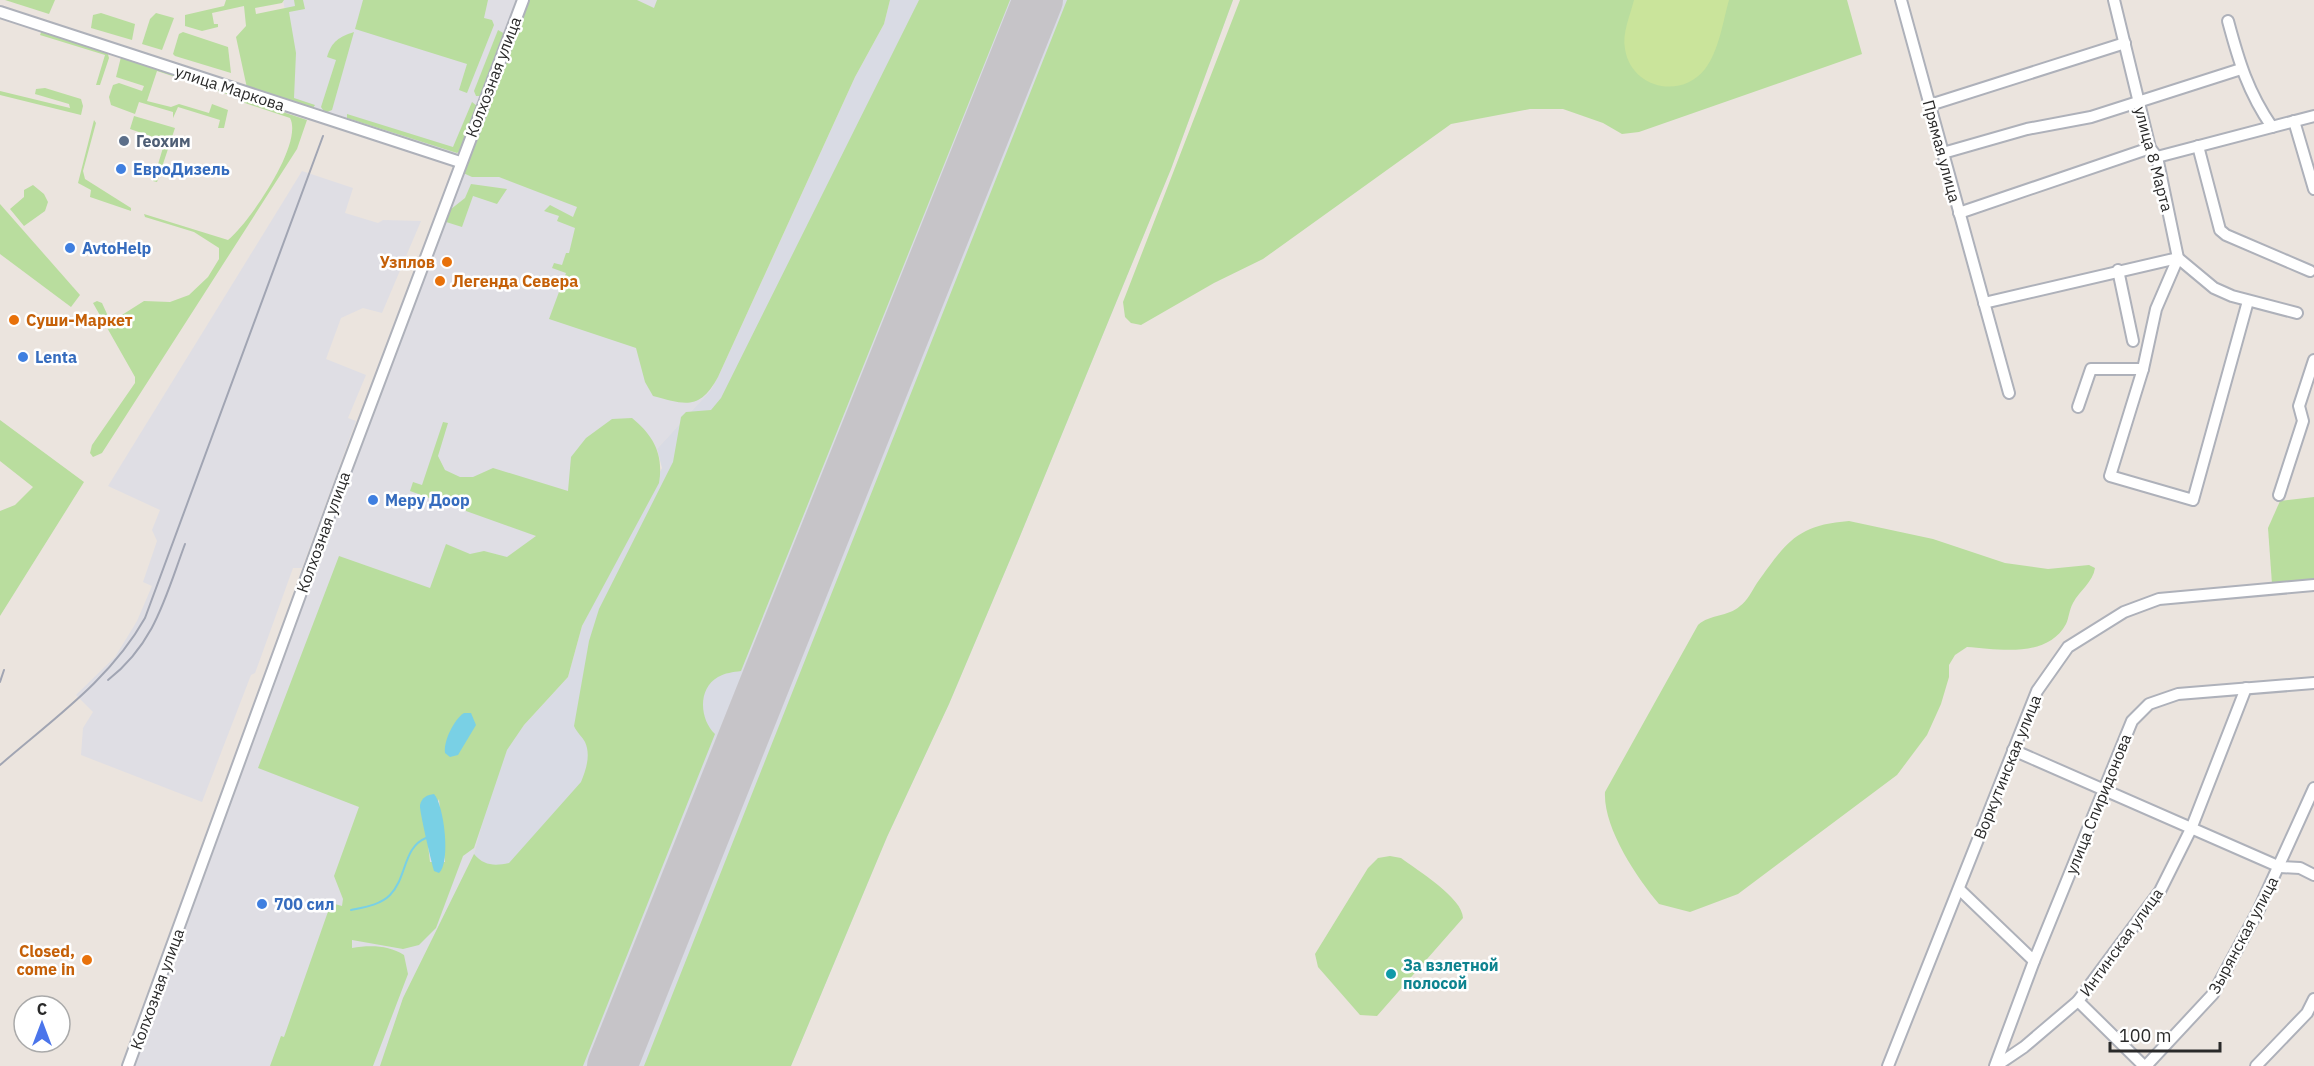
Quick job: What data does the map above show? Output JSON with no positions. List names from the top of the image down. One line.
{"streets":{"street":["Колхозная улица","улица Маркова","Прямая улица","улица 8 Марта","Воркутинская улица","улица Спиридонова","Зырянская улица","Интинская улица"]},"crossings":[["Колхозная улица","улица Маркова"],["улица Спиридонова","Интинская улица"]],"places":["Геохим","ЕвроДизель","AvtoHelp","Узплов","Легенда Севера","Суши-Маркет","Lenta","Меру Доор","700 сил","Closed, come in","За взлетной полосой"],"scale_bar":"100 m","north":"top"}
